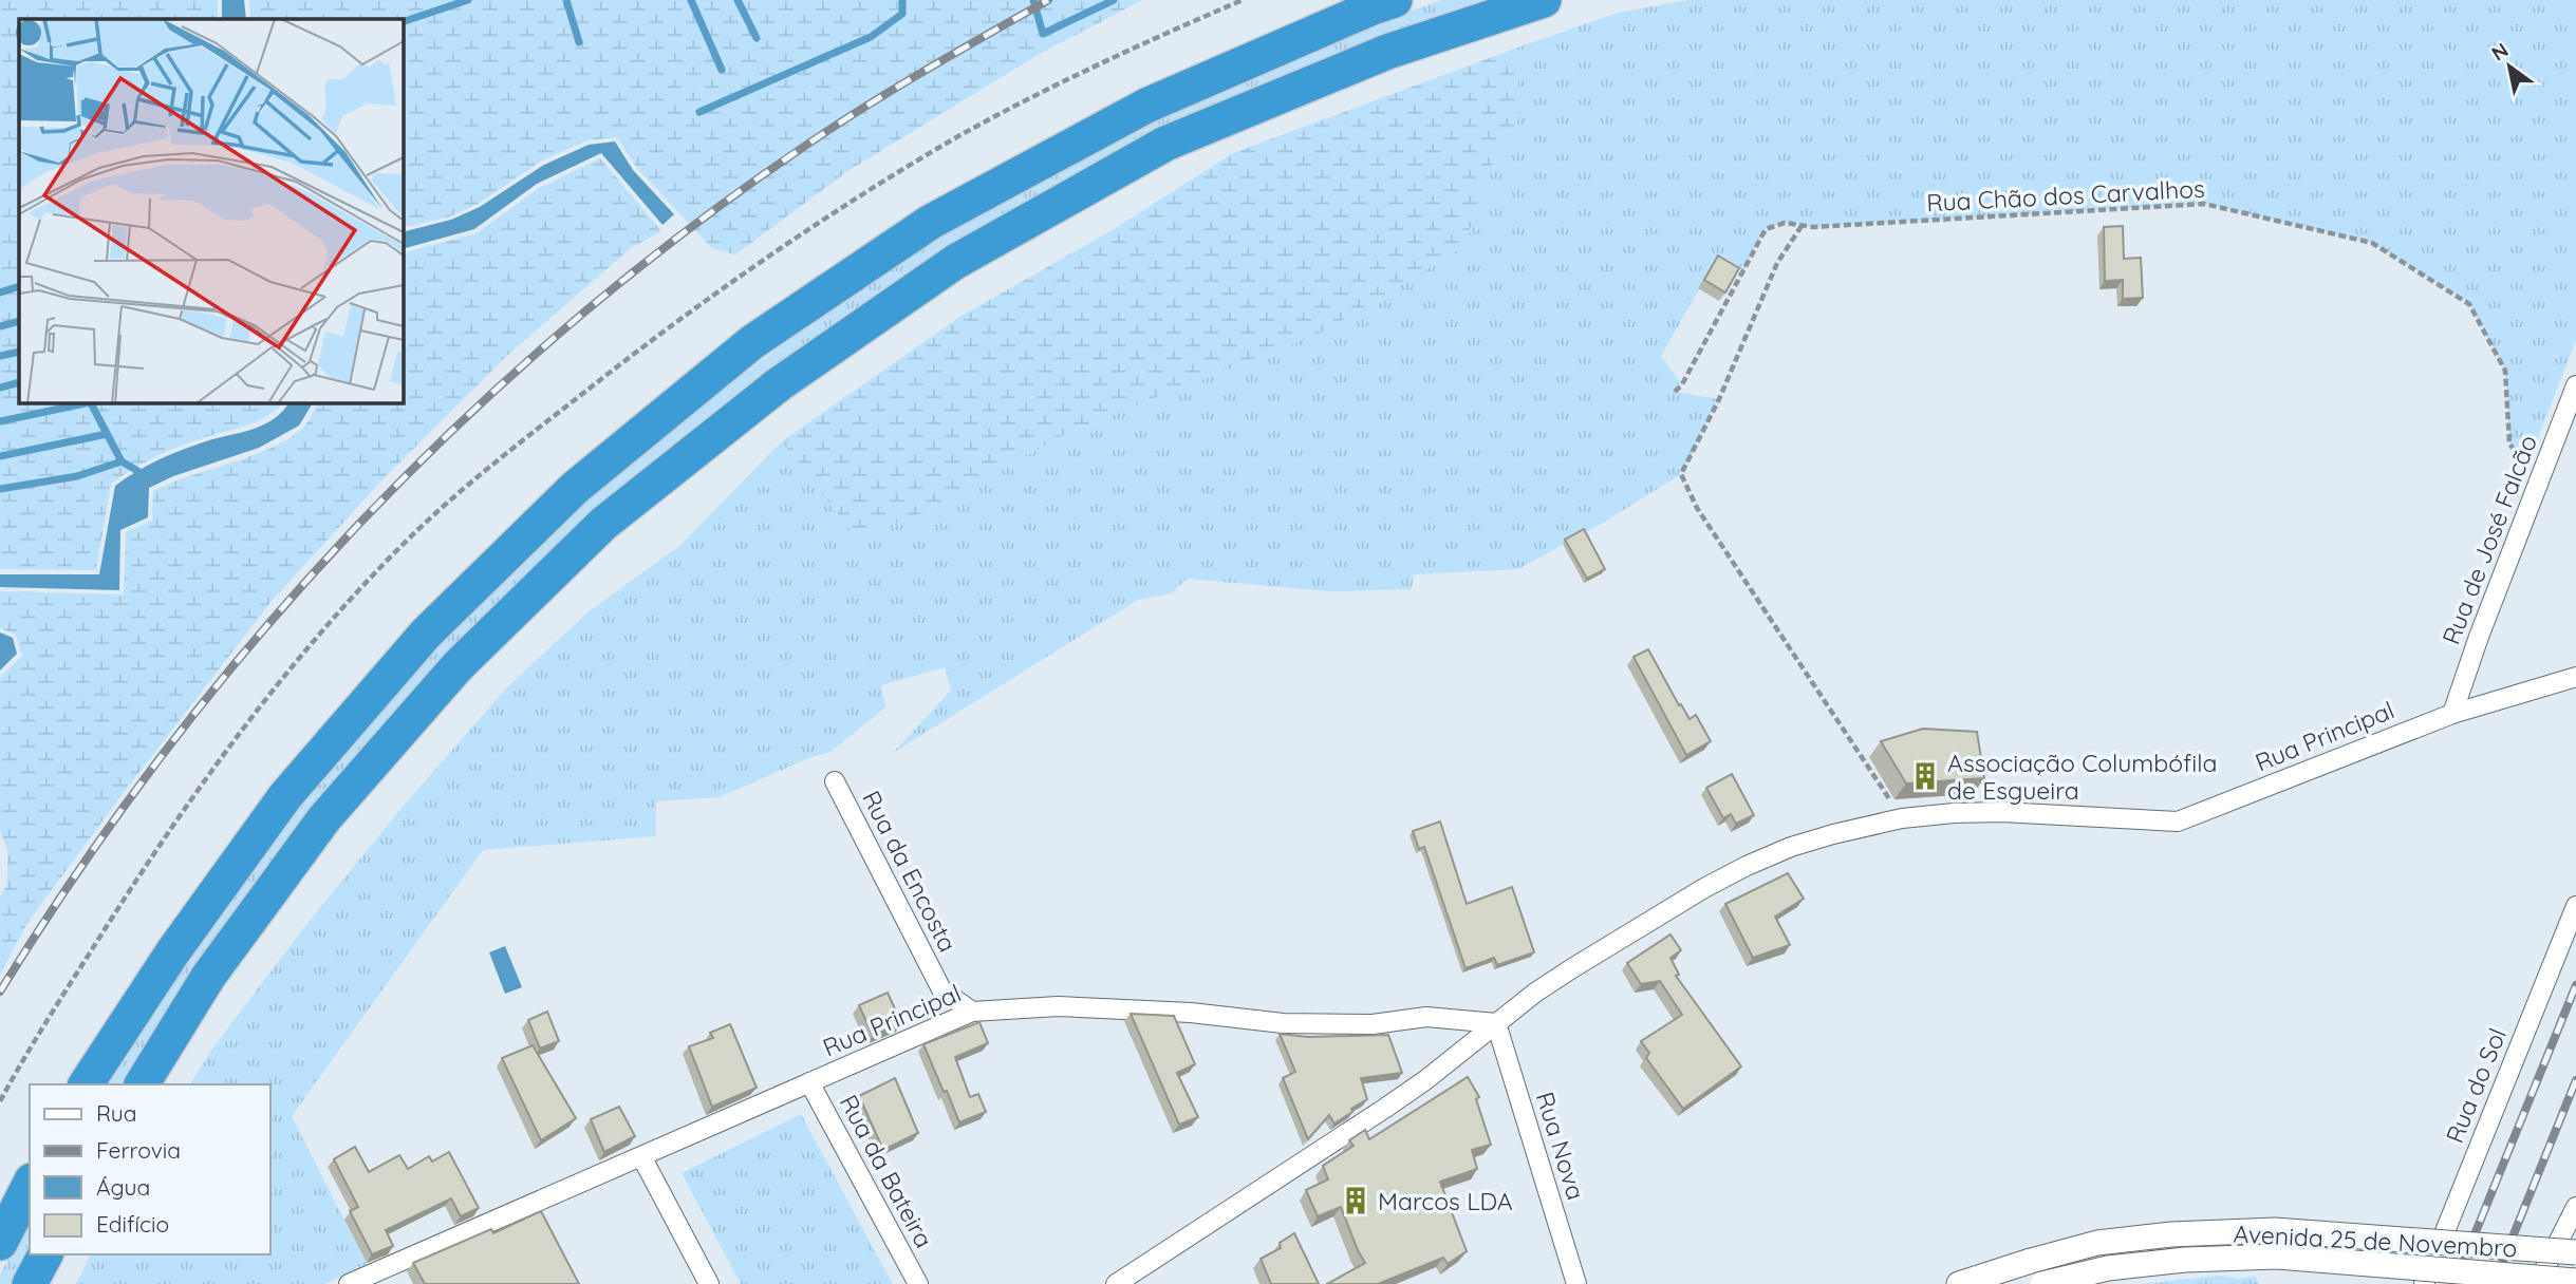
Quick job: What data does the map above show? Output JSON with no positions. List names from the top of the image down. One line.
{"streets":{"street":["Rua de José Falcão","Rua Principal","Rua da Encosta","Rua do Sol","Rua Nova","Rua da Bateira","Avenida 25 de Novembro"],"path":["Rua Chão dos Carvalhos"]},"crossings":[["Rua Chão dos Carvalhos","Rua de José Falcão"],["Rua de José Falcão","Rua Principal"],["Rua Principal","Rua da Encosta"],["Rua Principal","Rua Nova"],["Rua Principal","Rua da Bateira"]],"places":{"building":["Associação Columbófila de Esgueira","Marcos LDA"]},"legend":["Rua","Ferrovia","Água","Edifício"],"north":"top left"}
